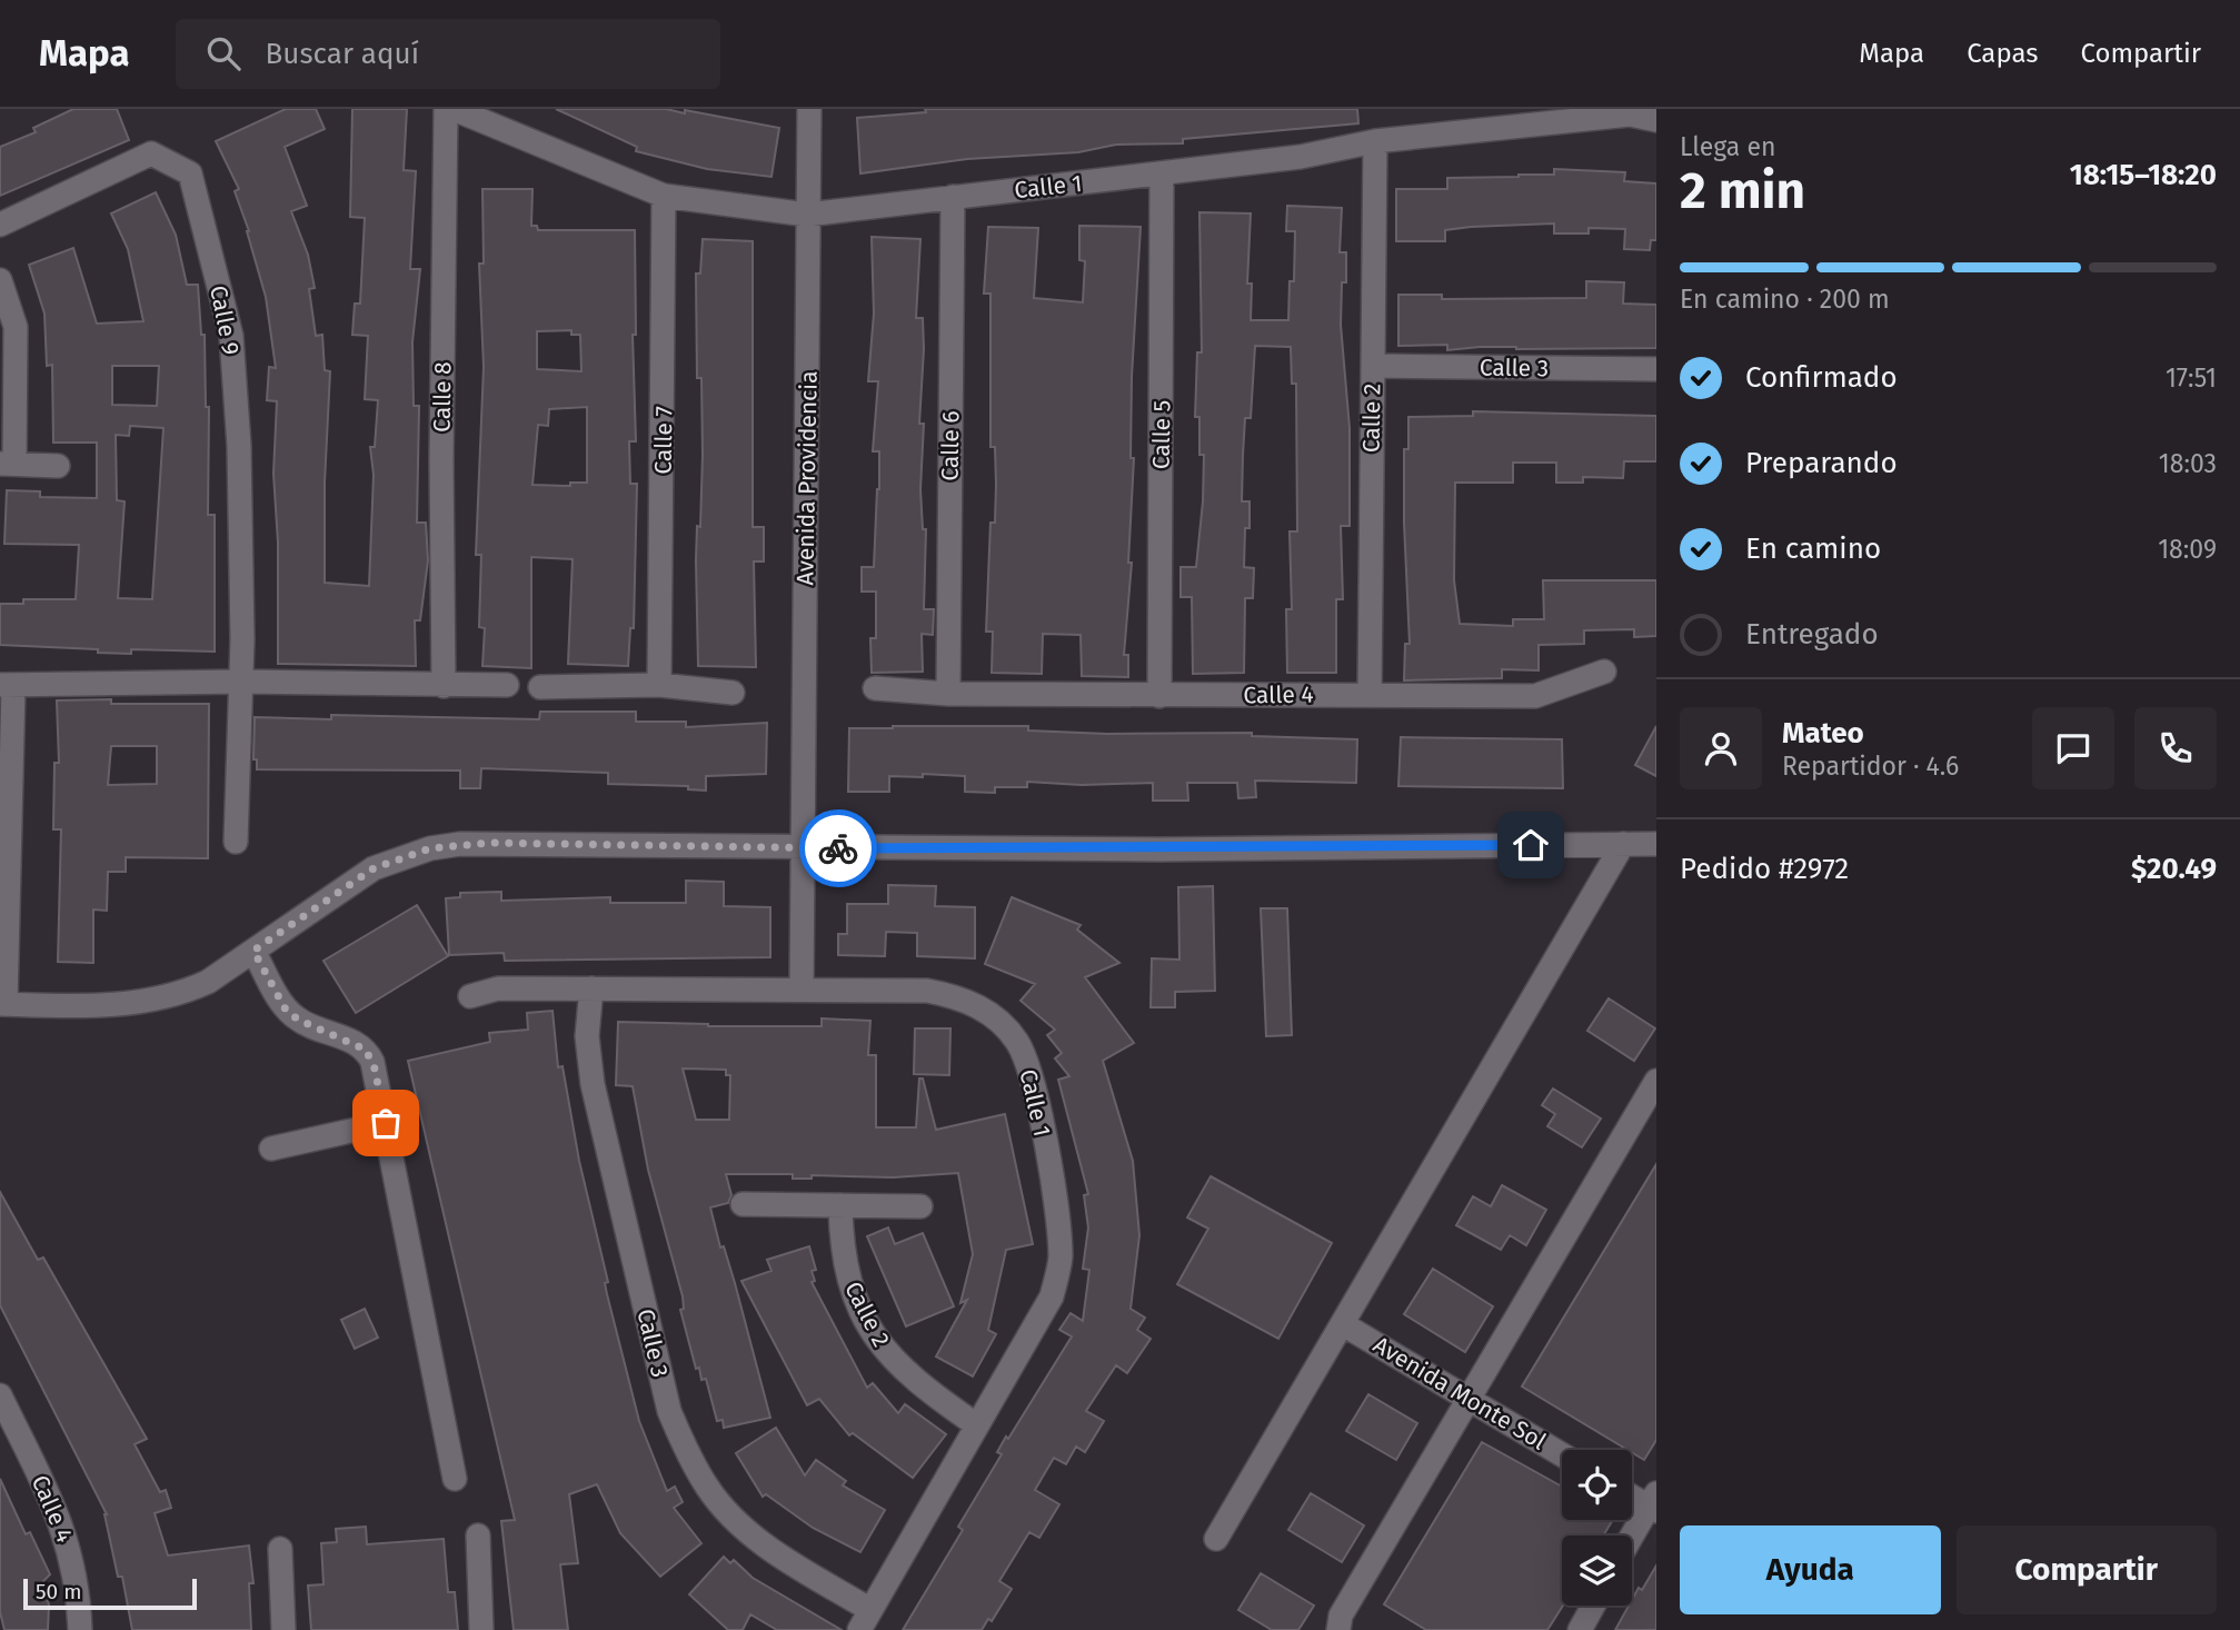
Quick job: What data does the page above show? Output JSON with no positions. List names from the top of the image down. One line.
{"streets":{"street":["Calle 1","Calle 9","Calle 3","Calle 8","Calle 2","Calle 5","Calle 7","Calle 6","Avenida Providencia","Calle 4","Avenida Monte Sol"]},"crossings":[["Calle 1","Calle 3"],["Calle 1","Calle 2"],["Calle 1","Calle 5"],["Calle 1","Calle 7"],["Calle 1","Calle 6"],["Calle 1","Avenida Providencia"],["Calle 3","Calle 2"],["Calle 2","Calle 4"],["Calle 5","Calle 4"],["Calle 6","Calle 4"]],"scale_bar":"50 m","page":{"header":"Mapa","search":"Buscar aquí","nav":["Mapa","Capas","Compartir"],"heading":["2 min","Llega en","18:15–18:20"],"panel":["Mateo","Repartidor · 4.6","Pedido #2972","$20.49"],"bar":"En camino · 200 m","list":[["Confirmado","17:51"],["Preparando","18:03"],["En camino","18:09"],"Entregado"],"buttons":["Ayuda","Compartir"],"scale":"50 m"}}
